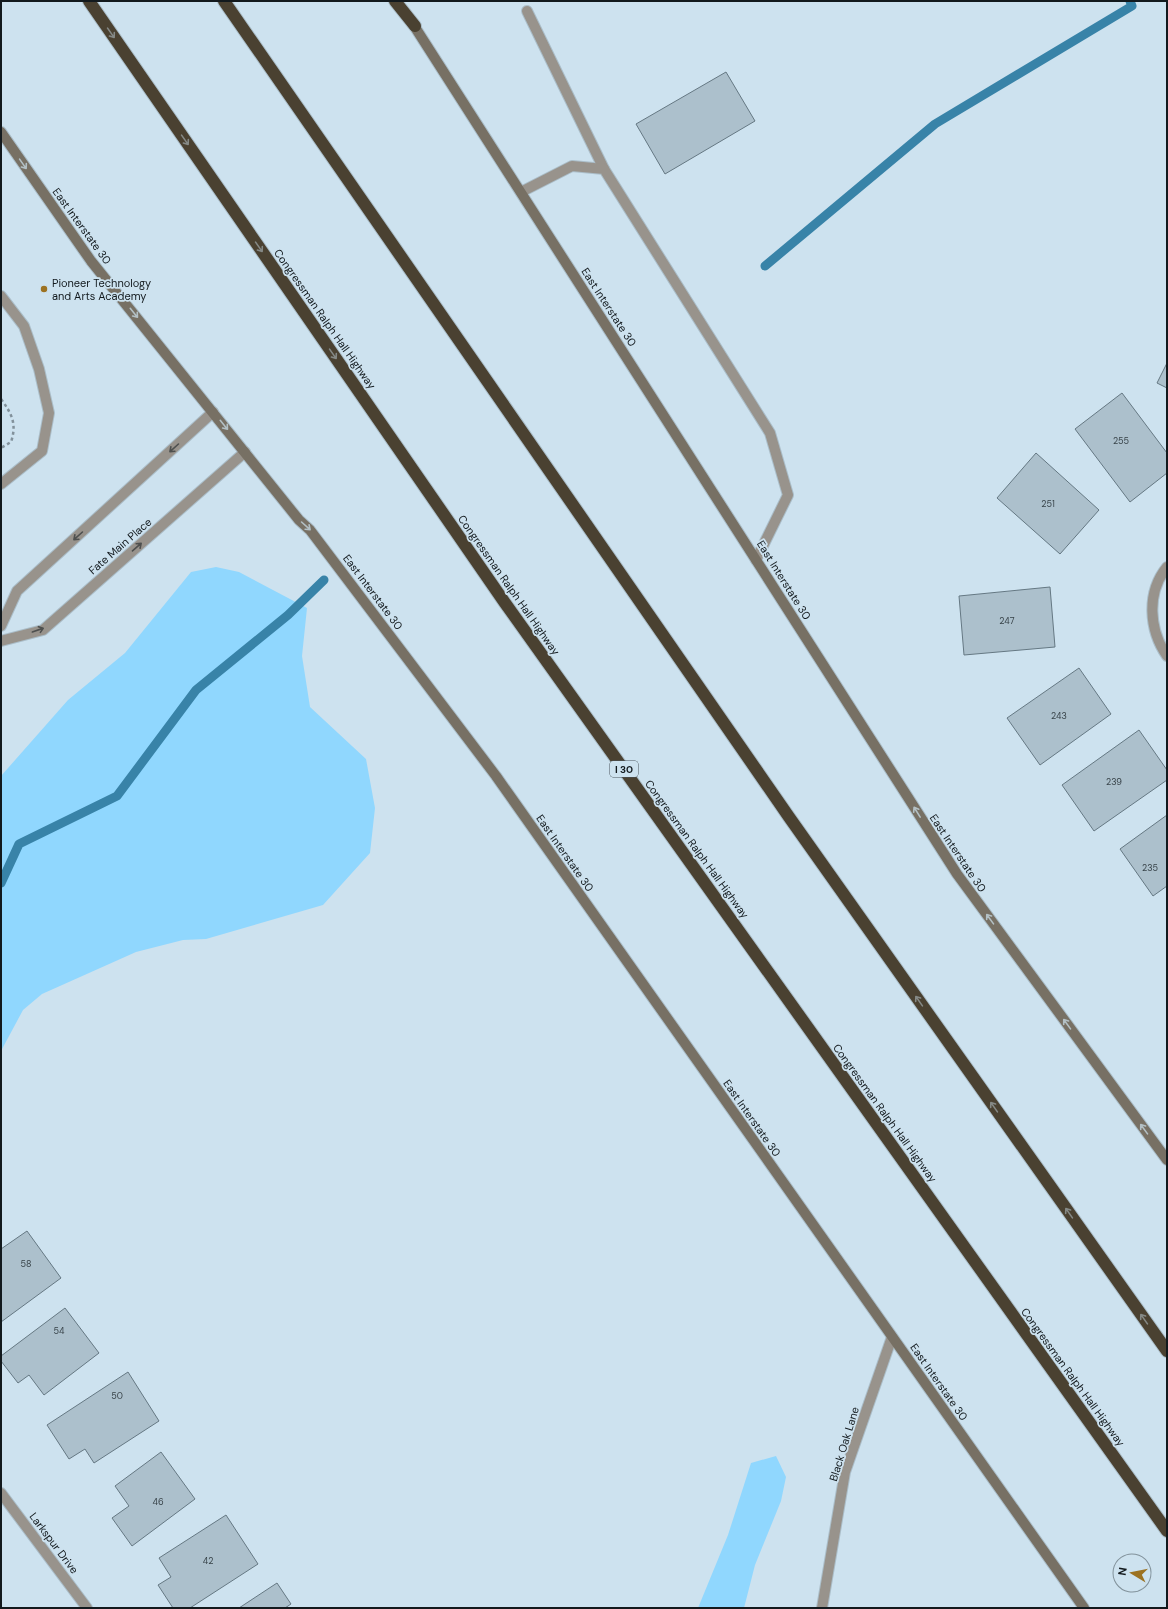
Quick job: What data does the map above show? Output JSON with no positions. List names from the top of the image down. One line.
{"streets":{"highway":["Congressman Ralph Hall Highway","I 30"],"main road":["East Interstate 30"],"street":["Fate Main Place","Black Oak Lane","Larkspur Drive"]},"crossings":[["East Interstate 30","Fate Main Place"],["East Interstate 30","Black Oak Lane"]],"places":["Pioneer Technology and Arts Academy"],"house_numbers":["255","251","247","243","239","235","58","54","50","46","42"],"north":"left"}
